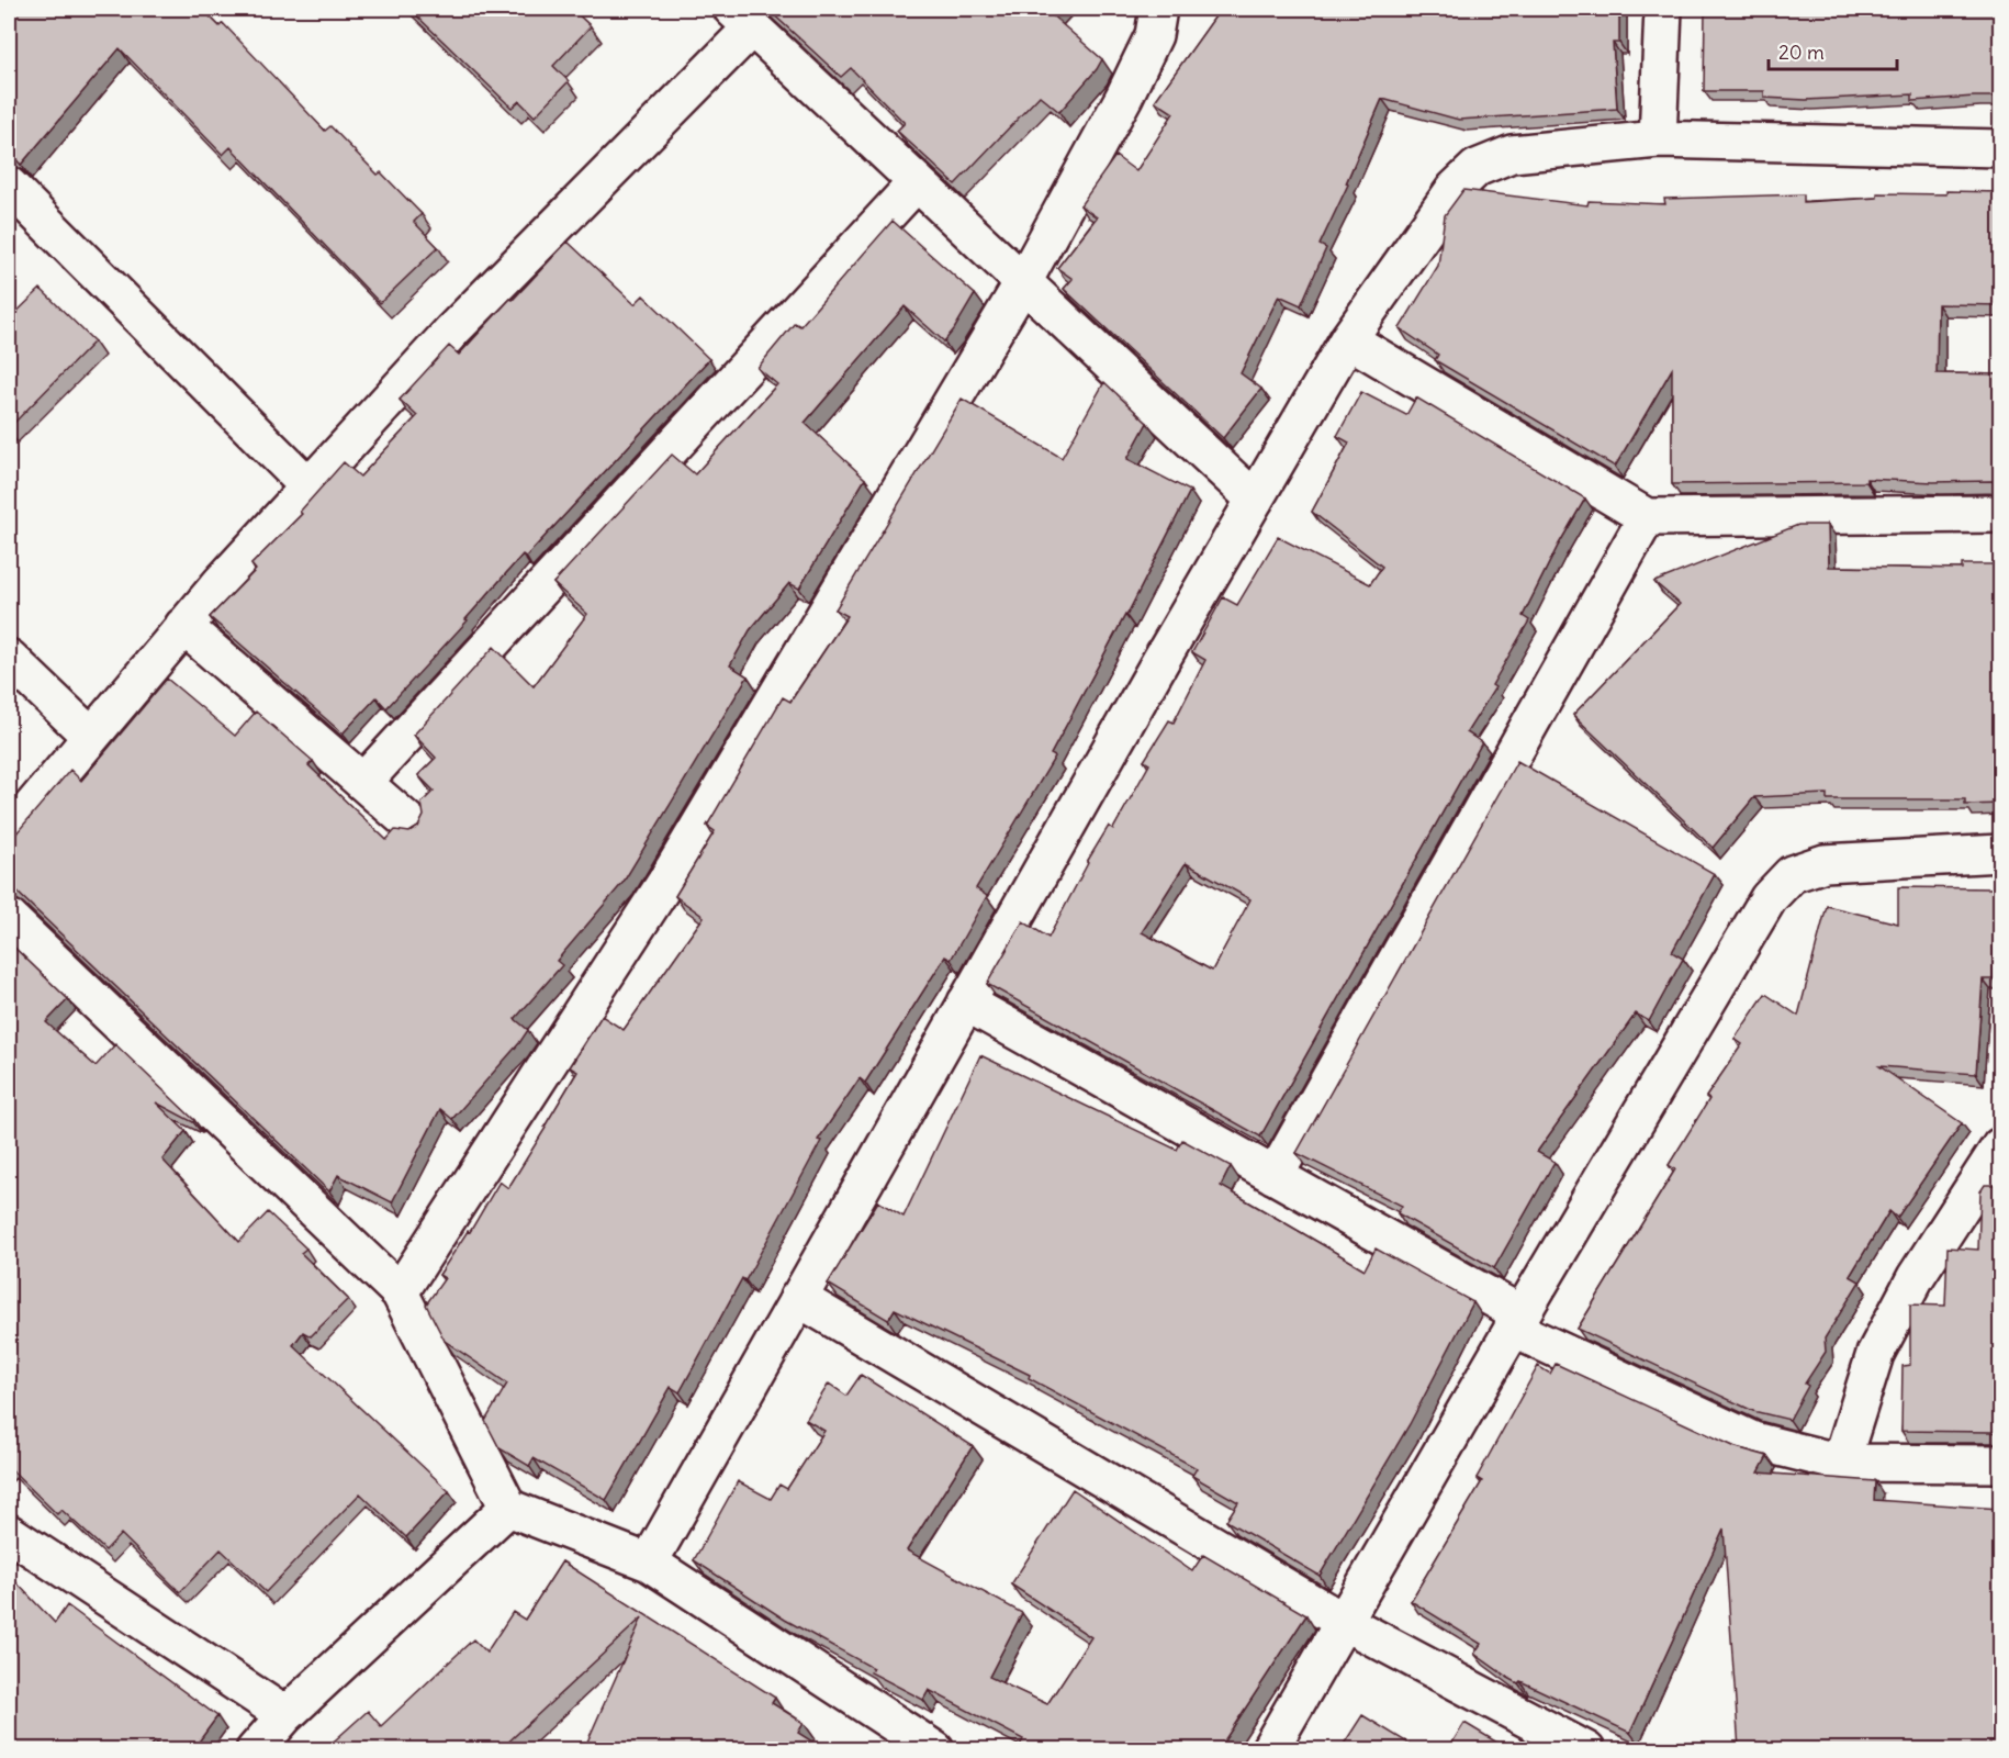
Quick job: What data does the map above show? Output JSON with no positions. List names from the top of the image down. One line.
{"scale_bar":"20 m"}
